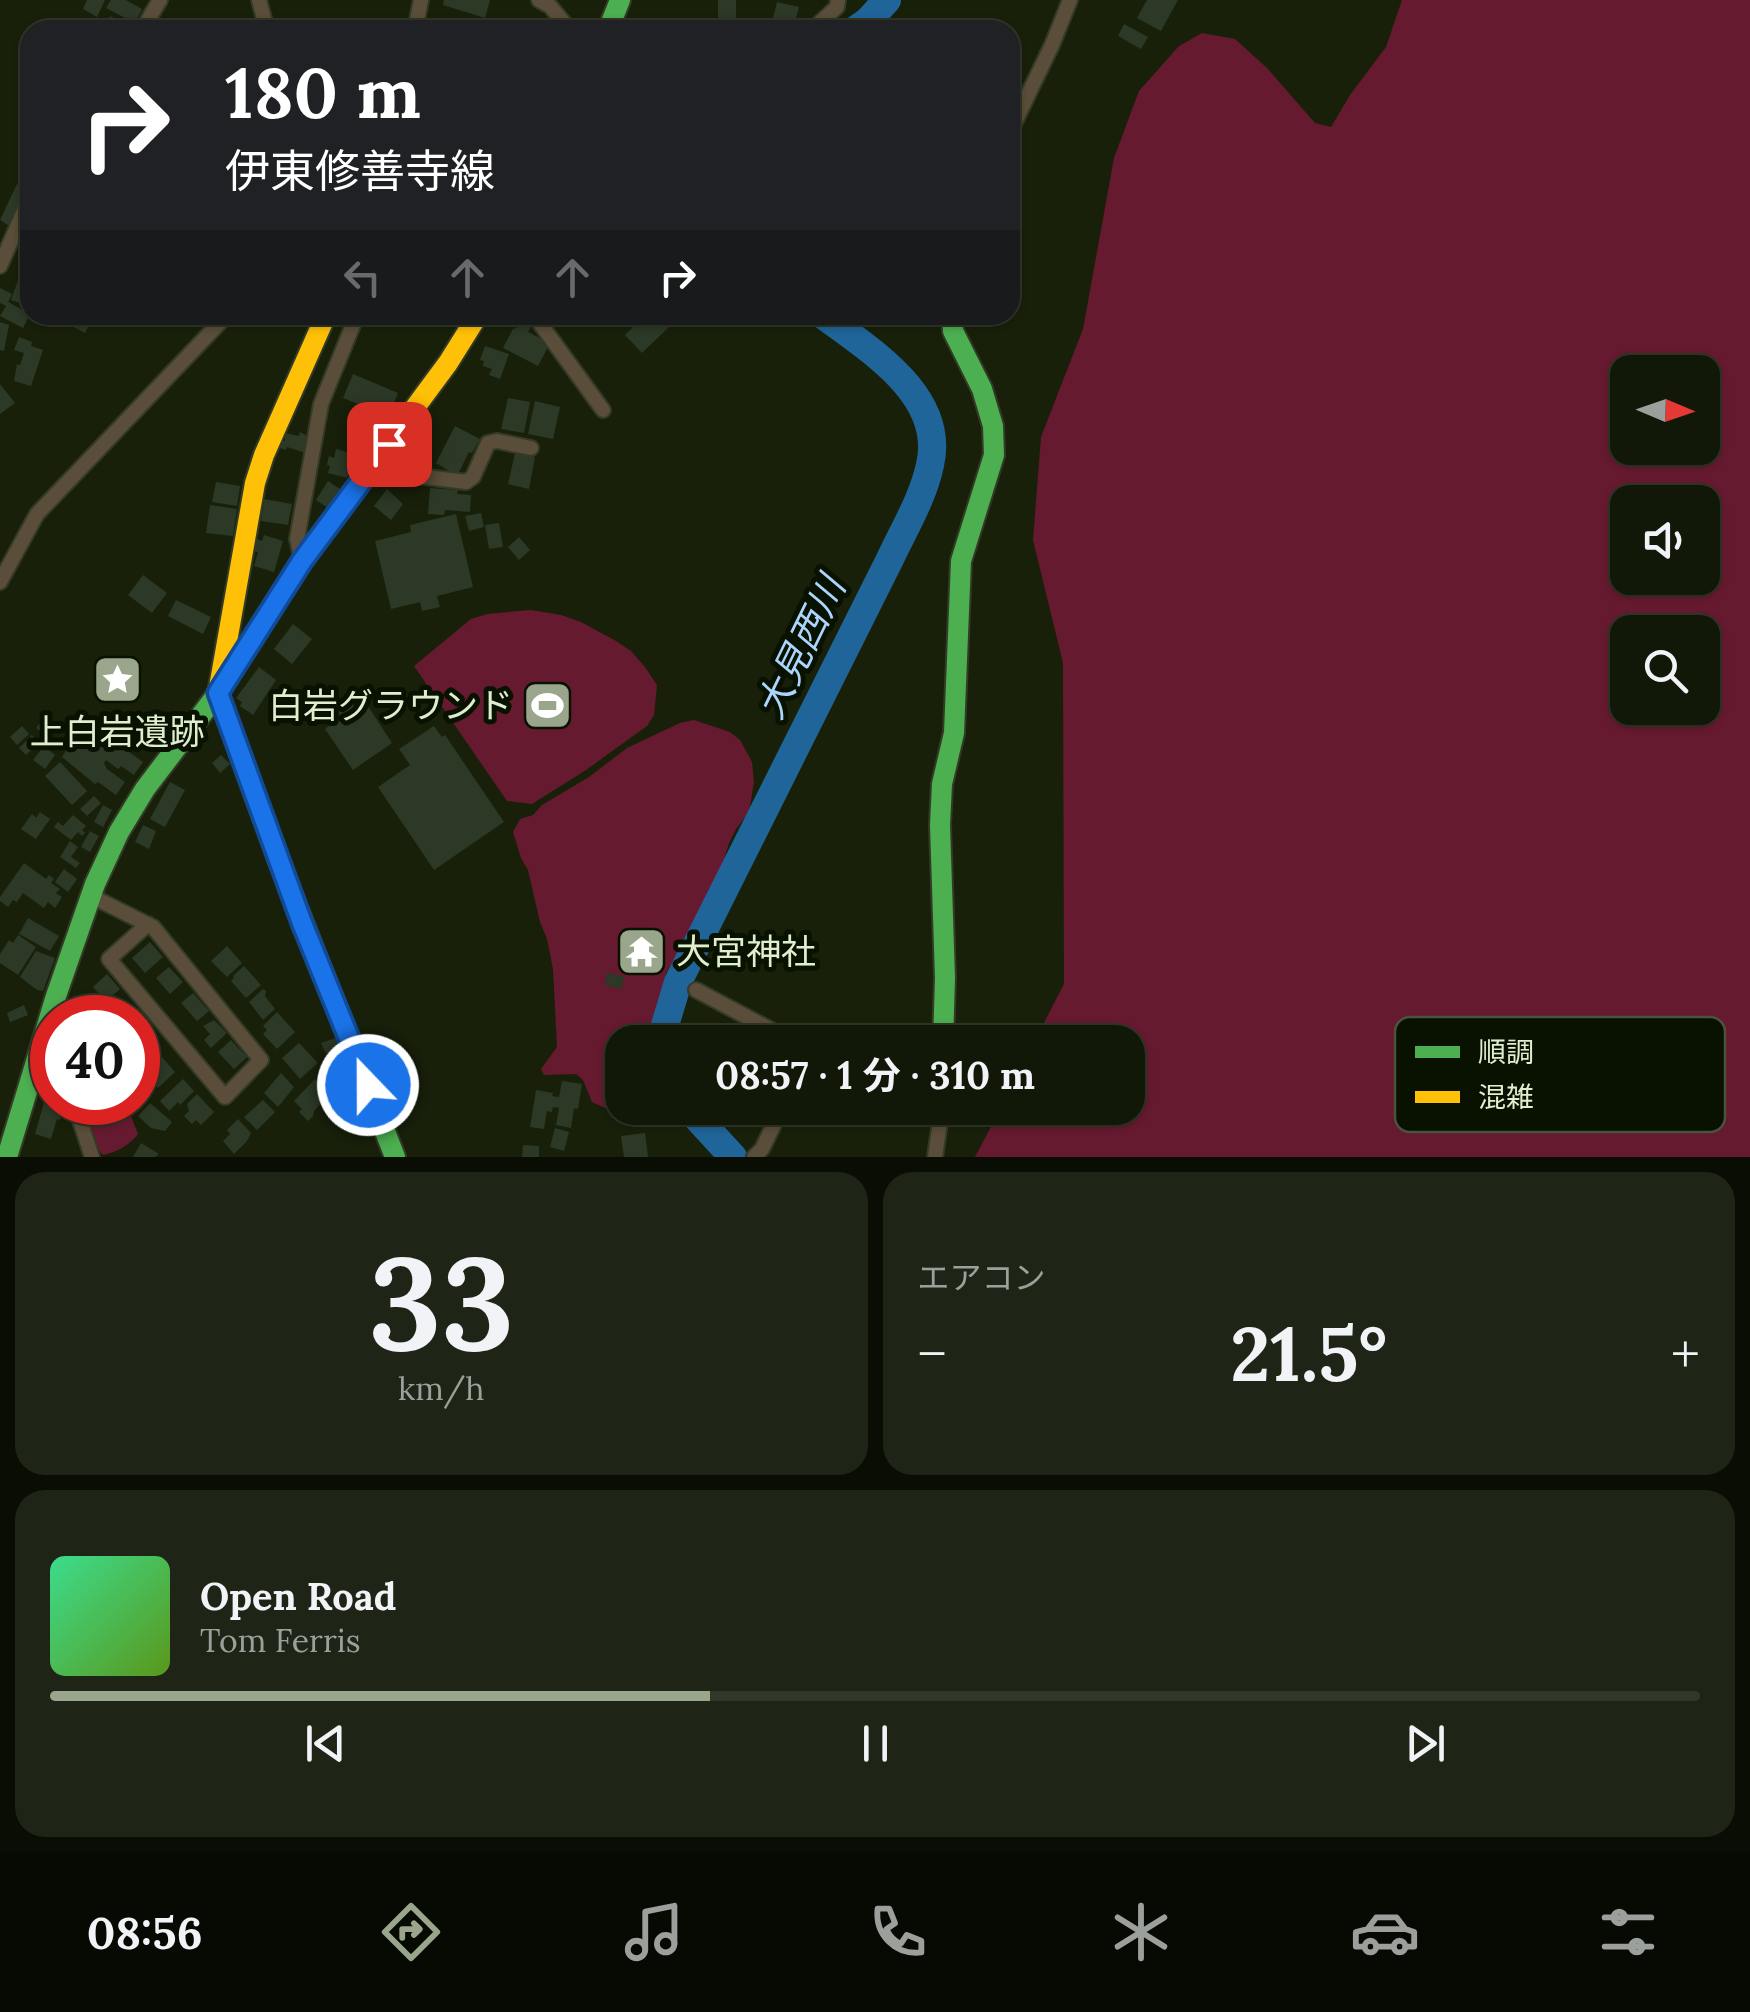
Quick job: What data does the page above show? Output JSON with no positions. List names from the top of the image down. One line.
{"water":["大見西川"],"places":{"place":["上白岩遺跡"],"sports":["白岩グラウンド"],"temple":["大宮神社"]},"legend":["順調","混雑"],"north":"right","page":{"turn":["180 m","伊東修善寺線"],"limit":"40","trip":"08:57 · 1 分 · 310 m","tile":[["33","km/h"],"エアコン"],"heat":["−","21.5°","+"],"song":["Open Road","Tom Ferris"],"tabs":"08:56"}}
